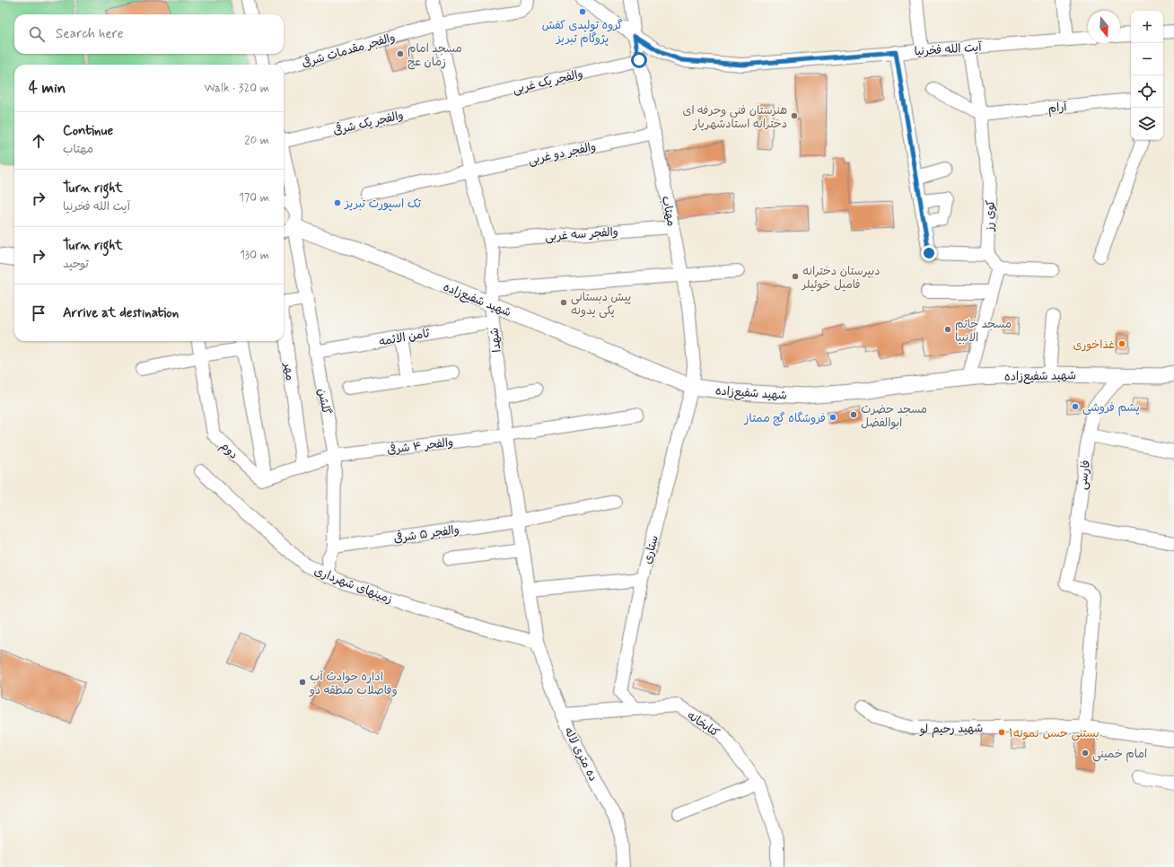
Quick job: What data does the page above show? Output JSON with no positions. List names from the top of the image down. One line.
{"streets":{"main road":["شهید شفیع‌زاده"],"street":["آیت الله فخرنیا","والفجر مقدمات شرقی","والفجر یک غربی","آرام","والفجر یک شرقی","والفجر دو غربی","مهتاب","کوی رز","والفجر سه غربی","ثامن الائمه","شهدا","مهر","گلشن","والفجر ۴ شرقی","دوم","فارسی","والفجر ۵ شرقی","ستاری","زمینهای شهرداری","کتابخانه","شهید رحیم لو","ده متری لاله"]},"crossings":[["آیت الله فخرنیا","مهتاب"],["آیت الله فخرنیا","کوی رز"],["والفجر مقدمات شرقی","شهدا"],["والفجر یک غربی","والفجر یک شرقی"],["والفجر یک غربی","مهتاب"],["والفجر یک غربی","شهدا"],["آرام","کوی رز"],["والفجر یک شرقی","شهدا"],["والفجر دو غربی","مهتاب"],["والفجر دو غربی","شهدا"],["مهتاب","والفجر سه غربی"],["مهتاب","شهید شفیع‌زاده"],["مهتاب","ستاری"],["والفجر سه غربی","شهدا"],["شهید شفیع‌زاده","شهدا"],["شهید شفیع‌زاده","گلشن"],["شهید شفیع‌زاده","فارسی"],["شهید شفیع‌زاده","ستاری"],["ثامن الائمه","شهدا"],["ثامن الائمه","گلشن"],["شهدا","والفجر ۴ شرقی"],["شهدا","والفجر ۵ شرقی"],["شهدا","زمینهای شهرداری"],["شهدا","ده متری لاله"],["مهر","گلشن"],["گلشن","والفجر ۴ شرقی"],["گلشن","والفجر ۵ شرقی"],["گلشن","زمینهای شهرداری"],["فارسی","شهید رحیم لو"],["ستاری","کتابخانه"],["زمینهای شهرداری","ده متری لاله"],["کتابخانه","ده متری لاله"]],"places":["گروه تولیدی کفش پژوگام تبریز","مسجد امام زمان عج","هنرستان فنی وحرفه ای دخترانه استادشهریار","تک اسپورت تبریز","دبیرستان دخترانه فامیل خوئیلر","پیش دبستانی یکی یدونه","مسجد خاتم الانبیا","غذاخوری","پشم فروشی","مسجد حضرت ابوالفضل","فروشگاه گچ ممتاز","اداره حوادث آب وفاضلاب منطقه دو","بستنی حسن نمونه۱","امام خمینی"],"north":"bottom","page":{"map_buttons":["+","−"],"search":"Search here","heading":["4 min","Walk · 320 m"],"list":[["Continue","مهتاب","20 m"],["Turn right","آیت الله فخرنیا","170 m"],["Turn right","توحید","130 m"],"Arrive at destination"]}}
